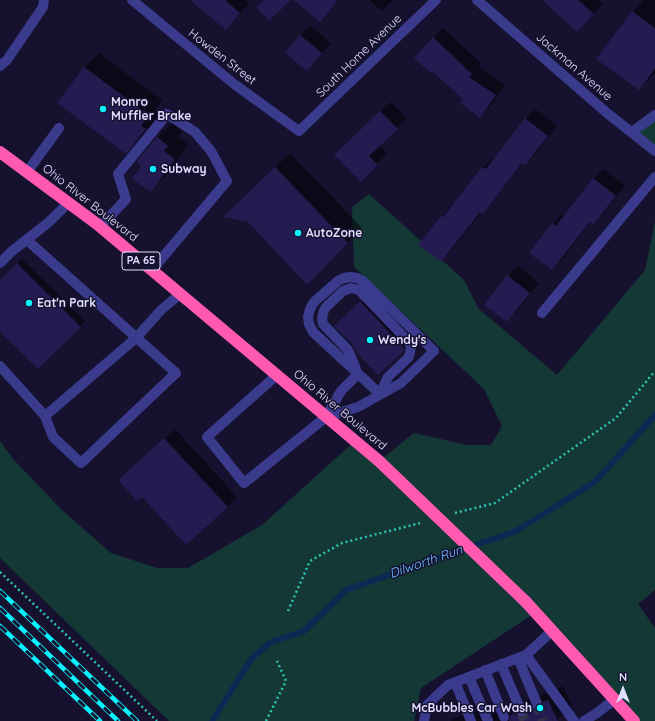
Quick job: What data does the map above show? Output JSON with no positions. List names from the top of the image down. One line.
{"streets":{"highway":["Ohio River Boulevard","PA 65"],"street":["South Home Avenue","Howden Street","Jackman Avenue"]},"crossings":[["South Home Avenue","Howden Street"]],"water":["Dilworth Run"],"places":["Monro Muffler Brake","Subway","AutoZone","Eat'n Park","Wendy's","McBubbles Car Wash"],"north":"top"}
